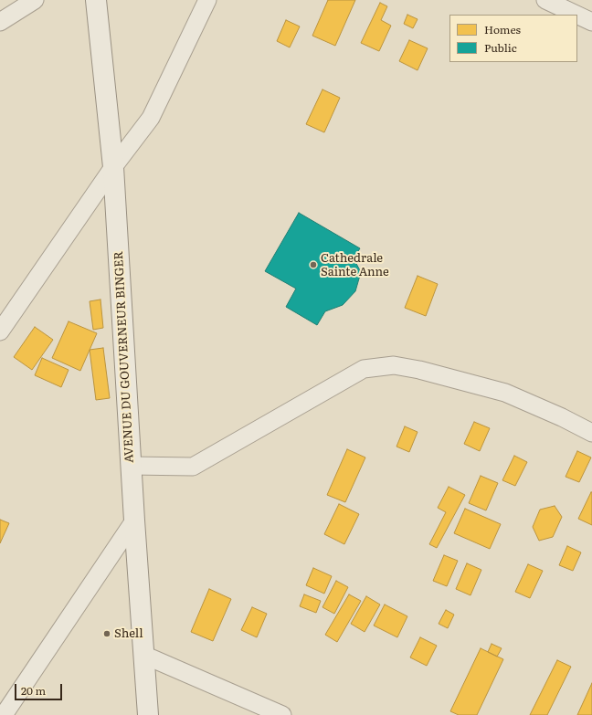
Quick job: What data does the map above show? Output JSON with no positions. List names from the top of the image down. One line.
{"streets":{"main road":["AVENUE DU GOUVERNEUR BINGER"]},"places":["Cathedrale Sainte Anne","Shell"],"legend":["Homes","Public"],"scale_bar":"20 m"}
